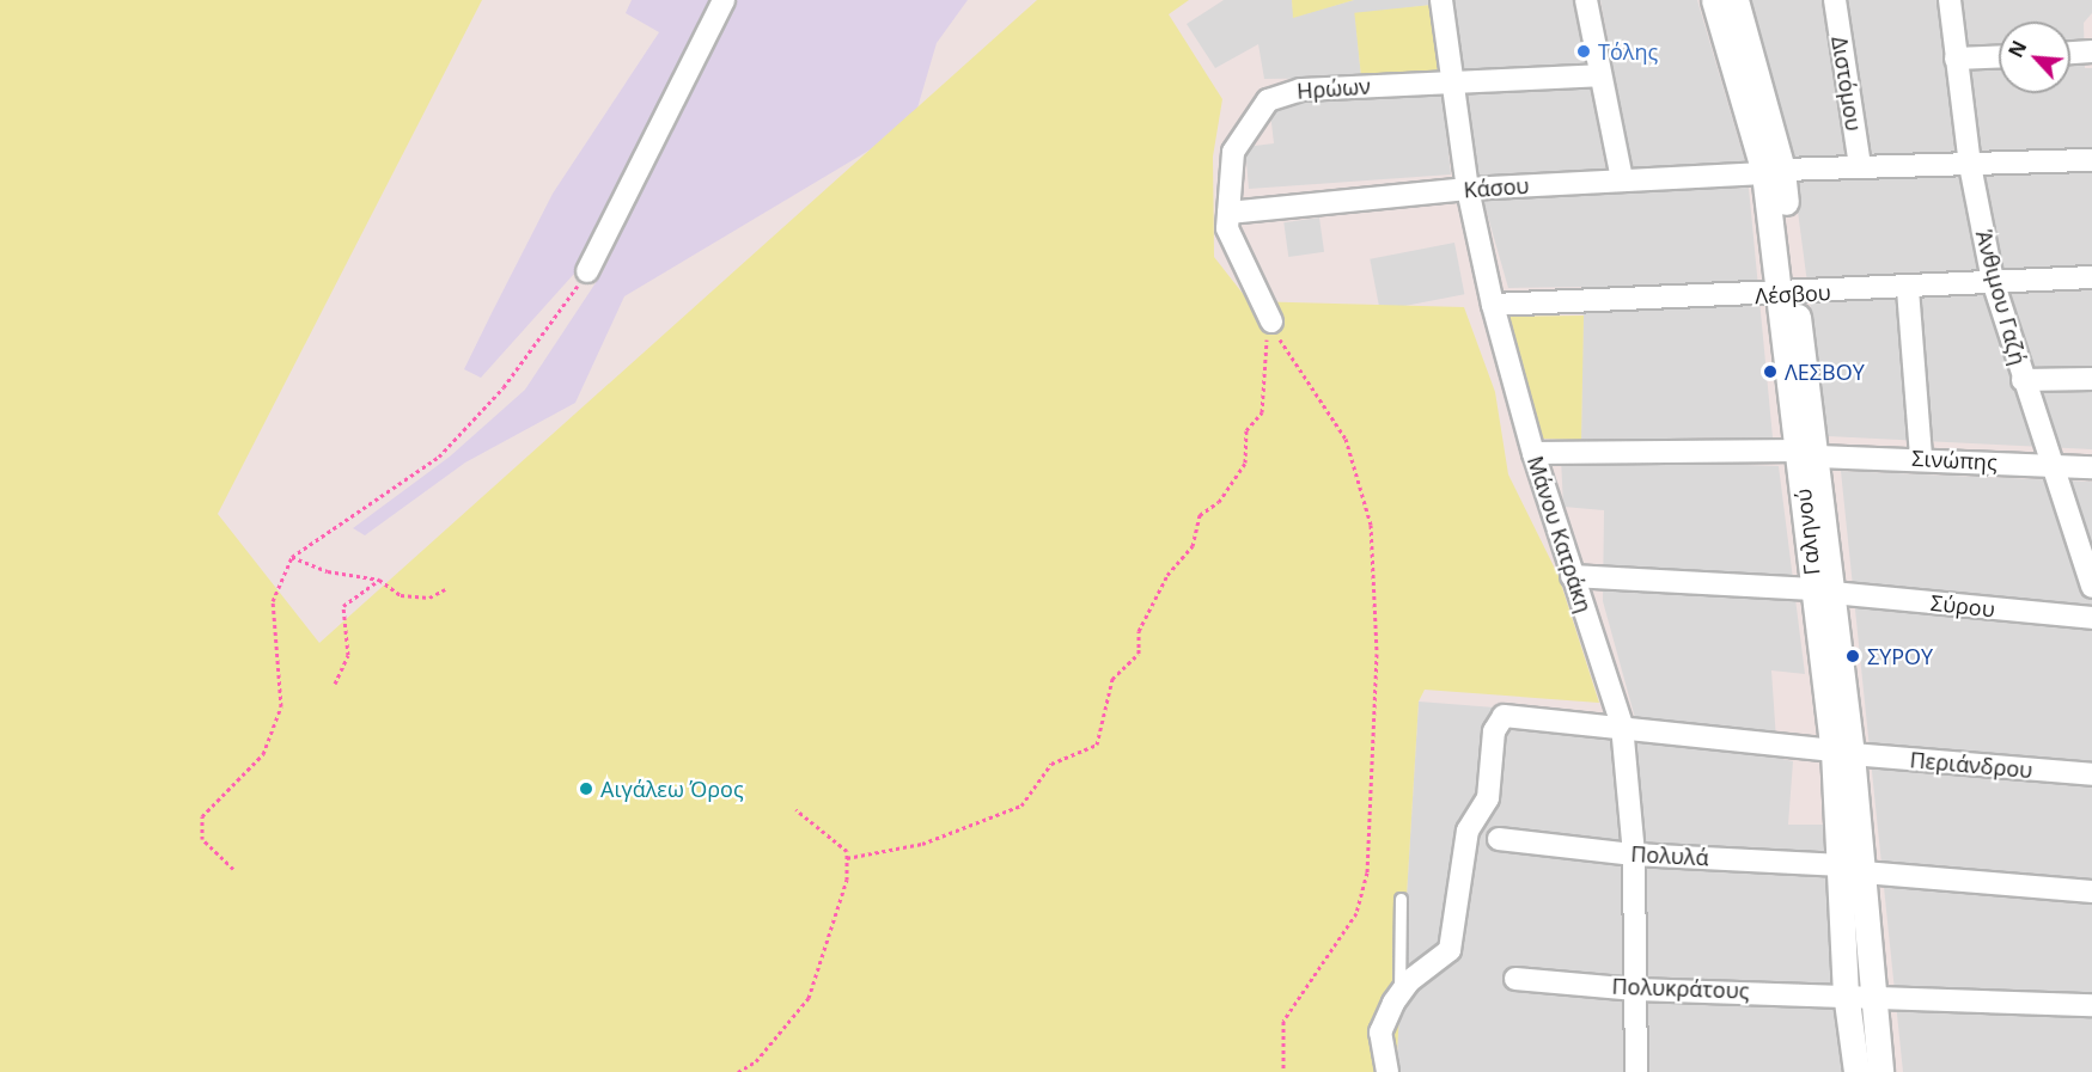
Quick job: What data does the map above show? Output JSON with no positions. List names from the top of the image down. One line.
{"streets":{"street":["Διστόμου","Ηρώων","Κάσου","Λέσβου","Άνθιμου Γαζή","Σινώπης","Γαληνού","Μάνου Κατράκη","Σύρου","Περιάνδρου","Πολυλά","Πολυκράτους"]},"crossings":[["Διστόμου","Κάσου"],["Ηρώων","Κάσου"],["Ηρώων","Μάνου Κατράκη"],["Κάσου","Άνθιμου Γαζή"],["Κάσου","Γαληνού"],["Κάσου","Μάνου Κατράκη"],["Λέσβου","Άνθιμου Γαζή"],["Λέσβου","Γαληνού"],["Λέσβου","Μάνου Κατράκη"],["Άνθιμου Γαζή","Σινώπης"],["Σινώπης","Γαληνού"],["Σινώπης","Μάνου Κατράκη"],["Γαληνού","Σύρου"],["Γαληνού","Περιάνδρου"],["Γαληνού","Πολυλά"],["Γαληνού","Πολυκράτους"],["Μάνου Κατράκη","Σύρου"],["Μάνου Κατράκη","Περιάνδρου"],["Μάνου Κατράκη","Πολυλά"],["Μάνου Κατράκη","Πολυκράτους"]],"places":["Τόλης","ΛΕΣΒΟΥ","ΣΥΡΟΥ","Αιγάλεω Όρος"],"north":"top left"}
